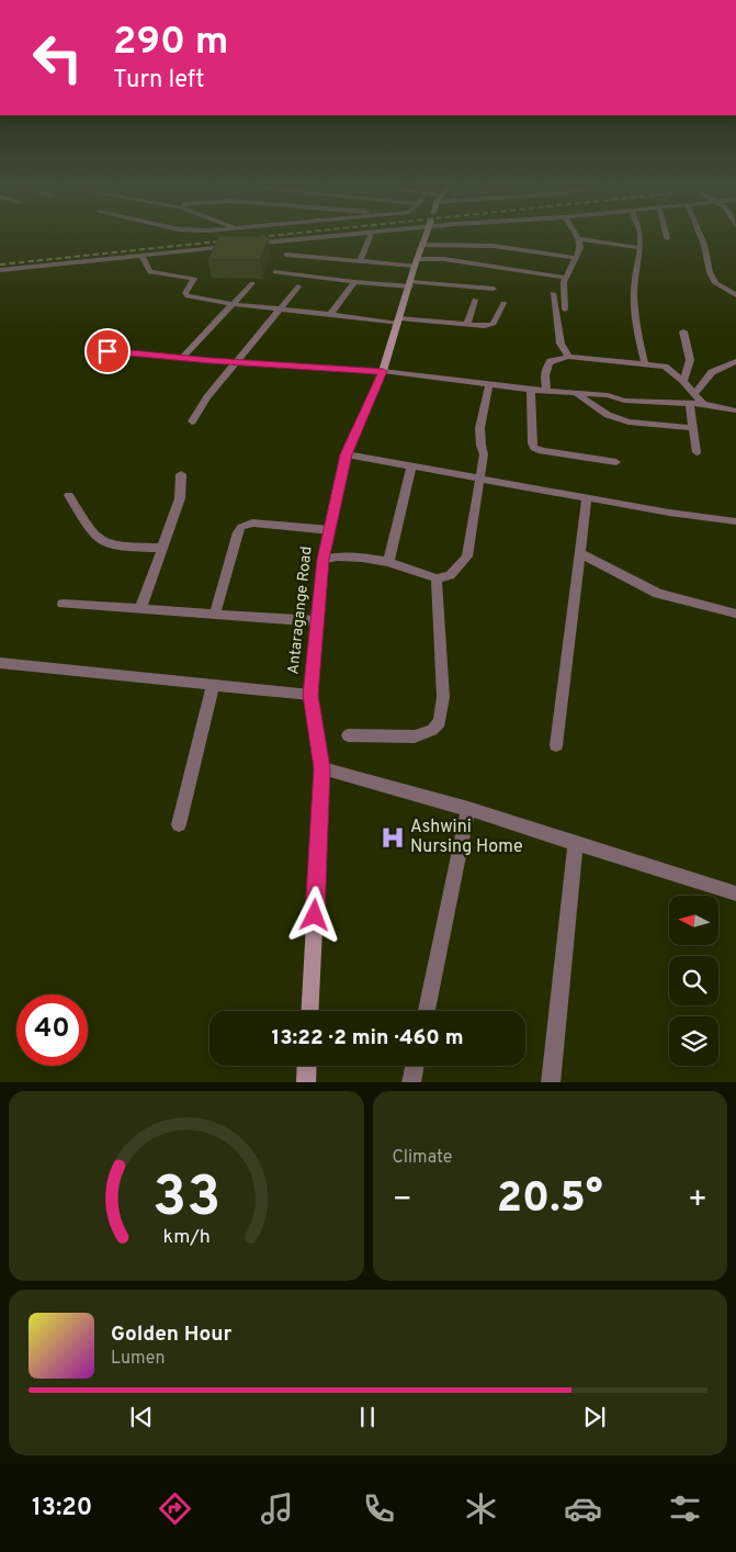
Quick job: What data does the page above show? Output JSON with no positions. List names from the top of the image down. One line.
{"streets":{"street":["Antaragange Road"]},"places":{"hospital":["Ashwini Nursing Home"]},"north":"left","page":{"turn":["290 m","Turn left"],"limit":"40","trip":"13:22 · 2 min · 460 m","tile":"Climate","heat":["−","20.5°","+"],"song":["Golden Hour","Lumen"],"tabs":"13:20","gauge":["33","km/h"]}}
